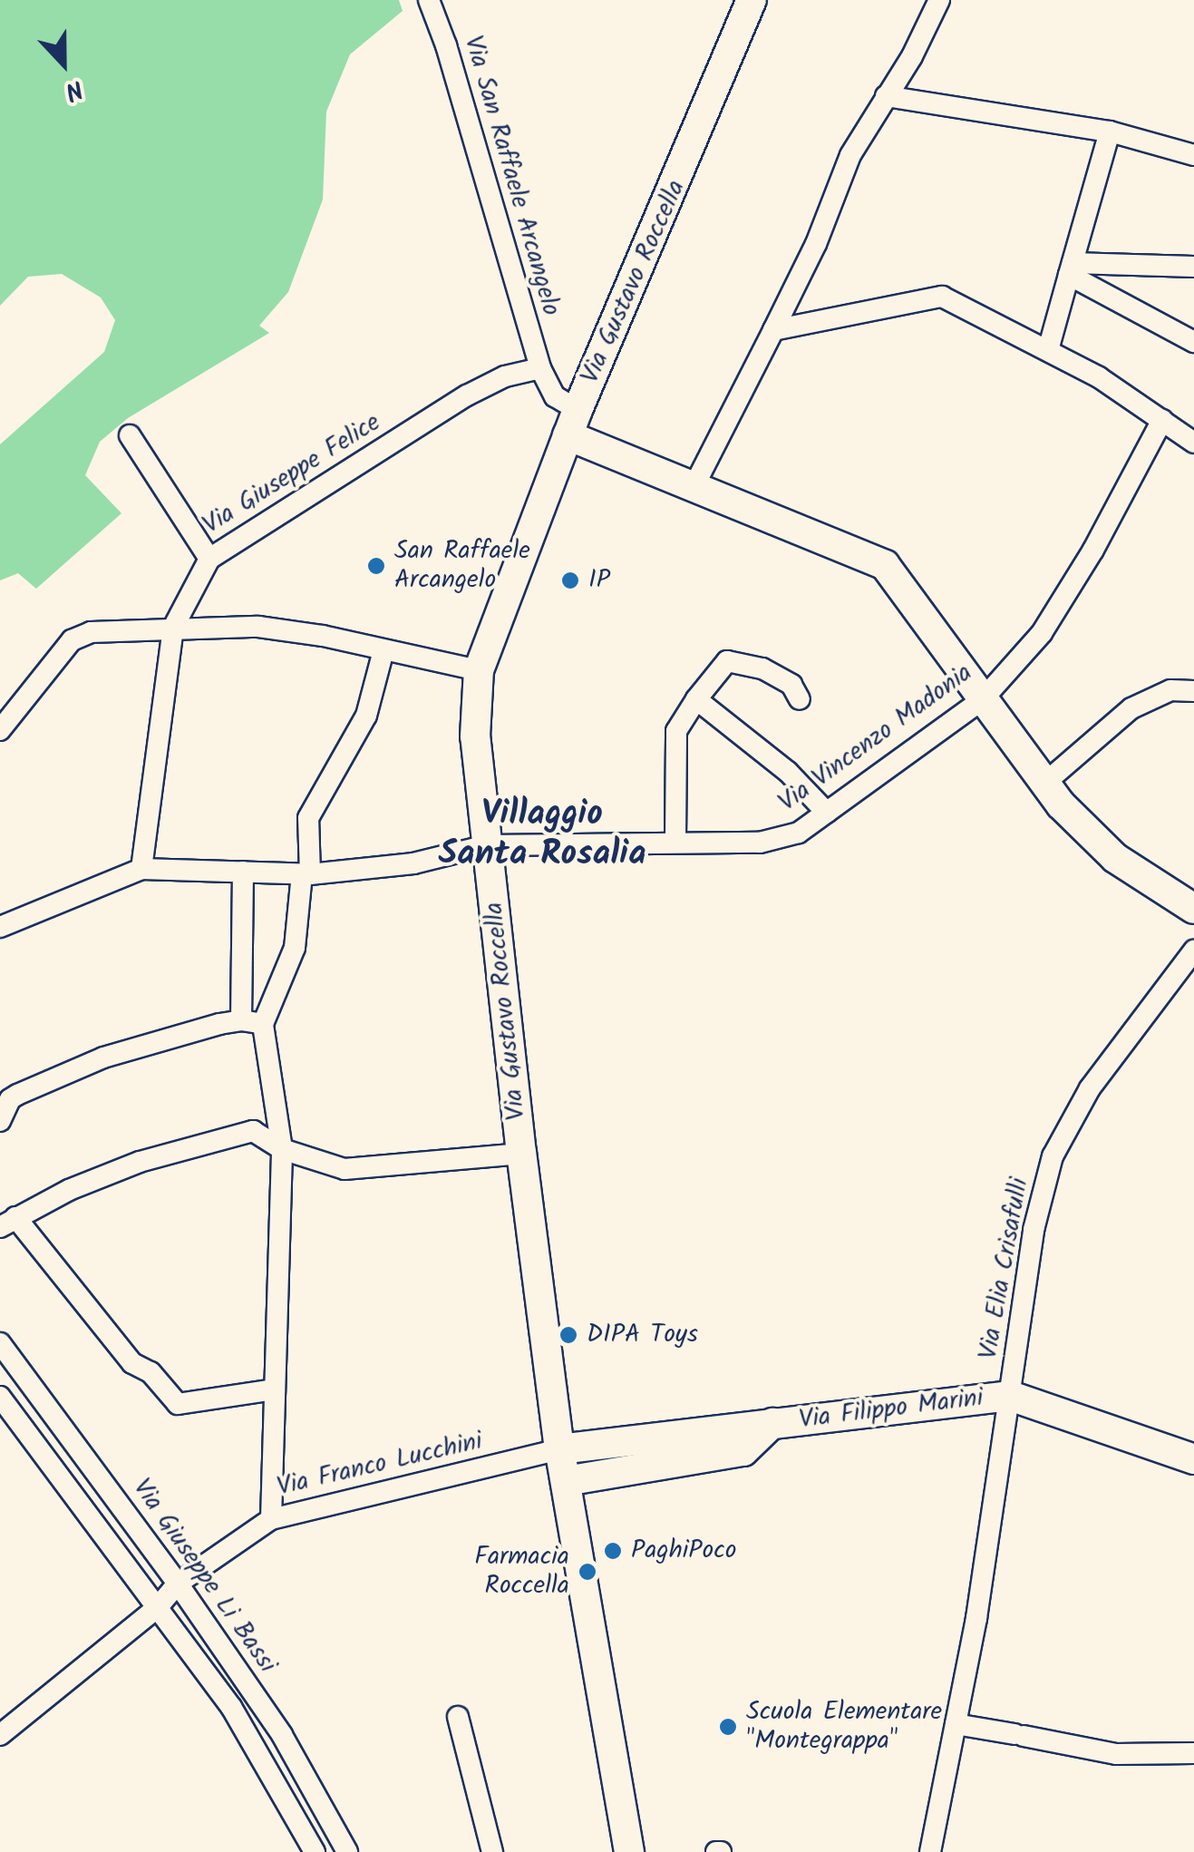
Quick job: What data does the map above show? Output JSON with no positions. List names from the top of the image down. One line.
{"streets":{"street":["Via San Raffaele Arcangelo","Via Gustavo Roccella","Via Giuseppe Felice","Via Vincenzo Madonia","Via Elia Crisafulli","Via Filippo Marini","Via Franco Lucchini","Via Giuseppe Li Bassi"]},"crossings":[["Via San Raffaele Arcangelo","Via Giuseppe Felice"],["Via Gustavo Roccella","Via Vincenzo Madonia"],["Via Gustavo Roccella","Via Filippo Marini"],["Via Gustavo Roccella","Via Franco Lucchini"],["Via Giuseppe Felice","Via Vincenzo Madonia"],["Via Elia Crisafulli","Via Filippo Marini"],["Via Filippo Marini","Via Franco Lucchini"],["Via Franco Lucchini","Via Giuseppe Li Bassi"]],"districts":["Villaggio Santa Rosalia"],"places":["San Raffaele Arcangelo","IP","DIPA Toys","PaghiPoco","Farmacia Roccella","Scuola Elementare \"Montegrappa\""],"north":"bottom"}
